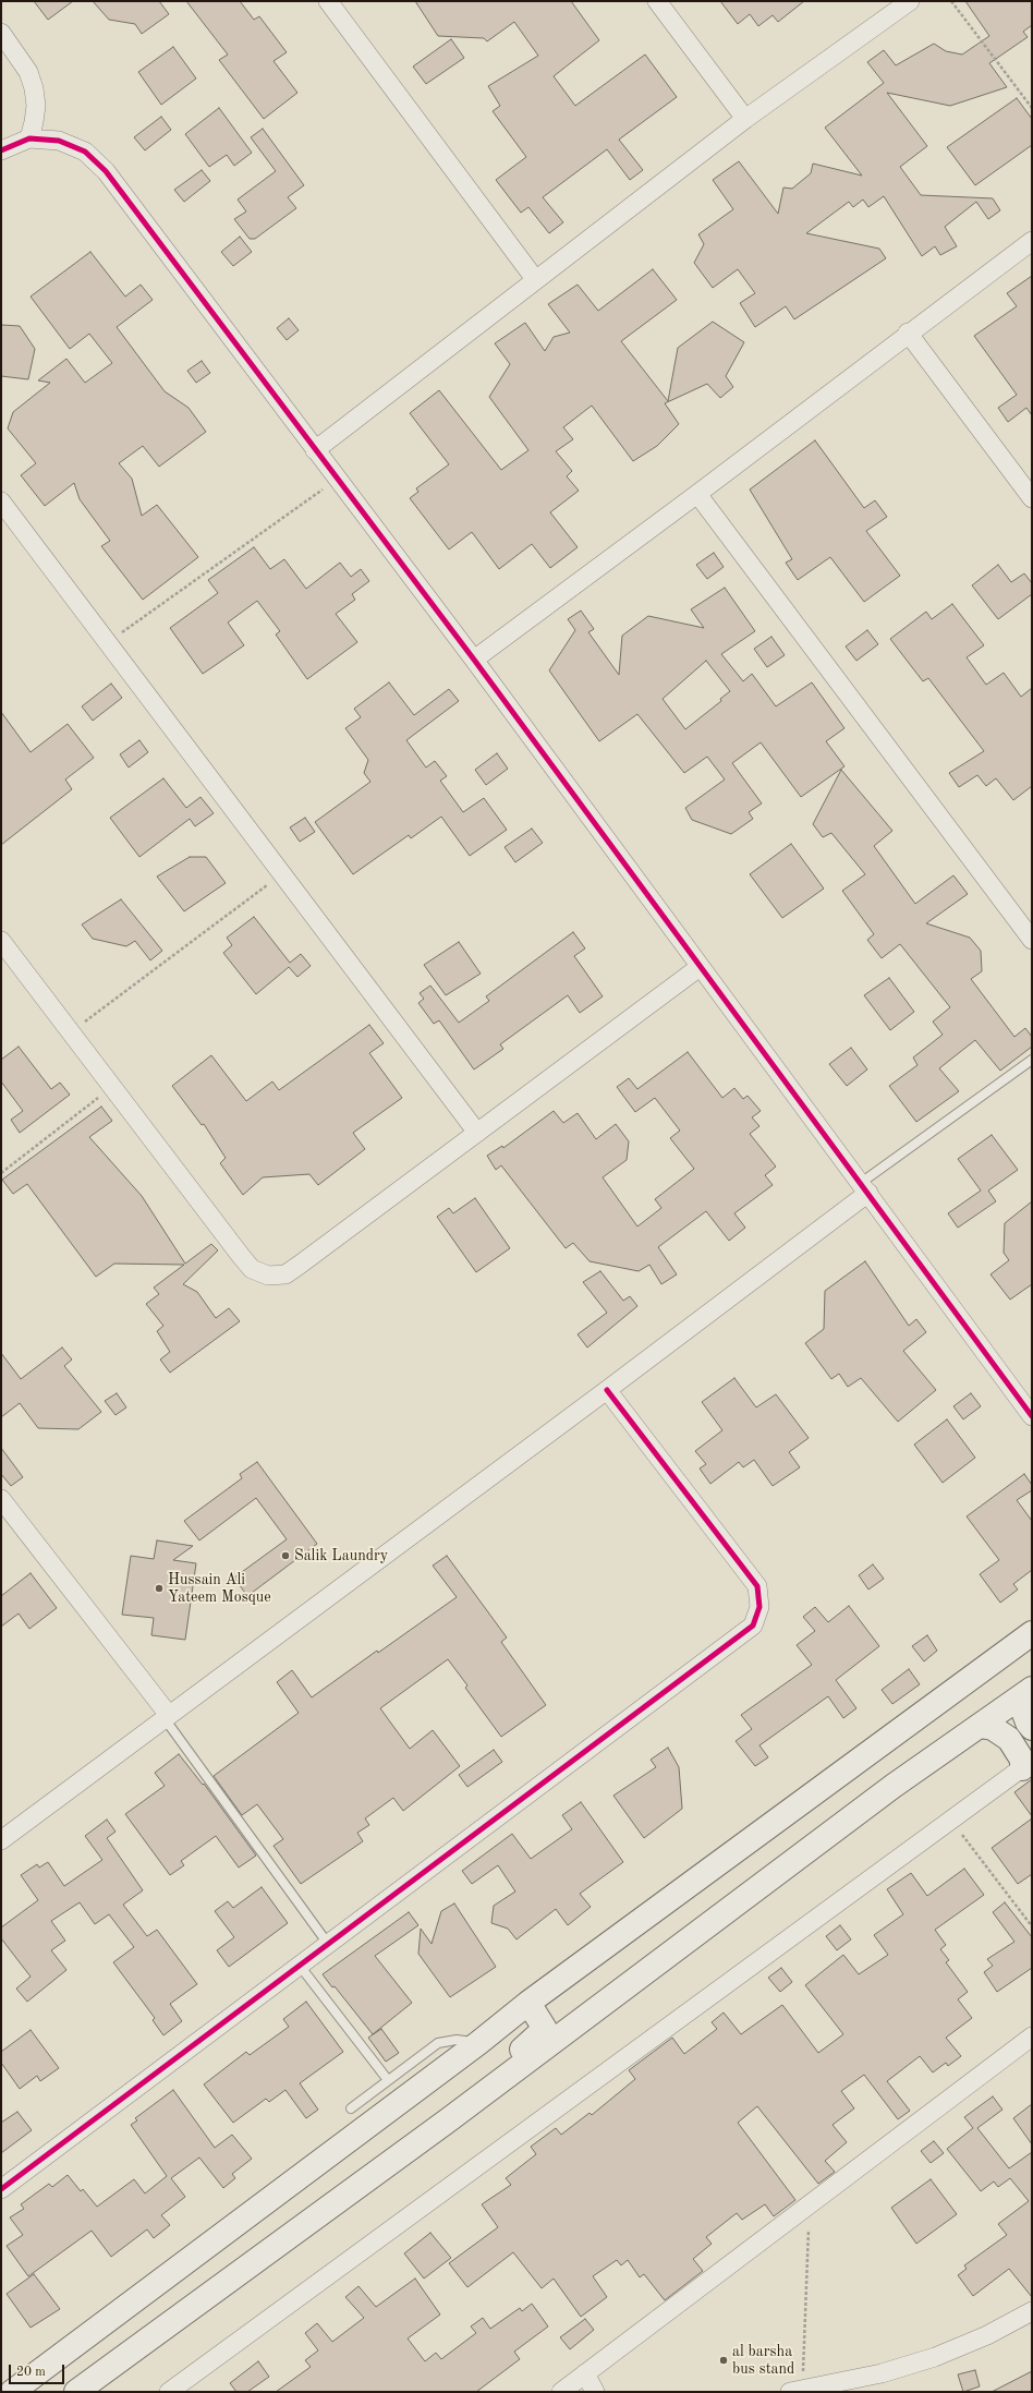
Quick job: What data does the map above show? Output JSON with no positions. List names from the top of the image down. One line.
{"places":["Salik Laundry","Hussain Ali Yateem Mosque","al barsha bus stand"],"scale_bar":"20 m"}
